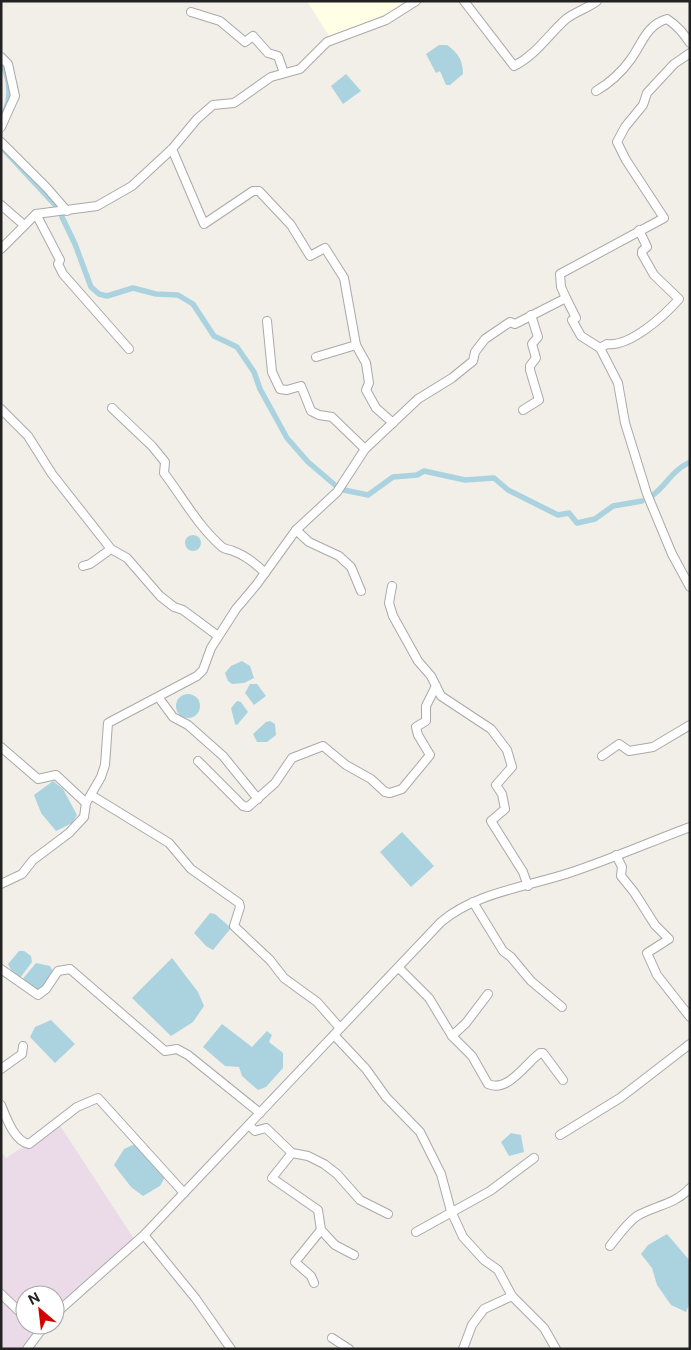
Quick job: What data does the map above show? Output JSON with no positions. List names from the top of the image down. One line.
{"north":"top left"}
